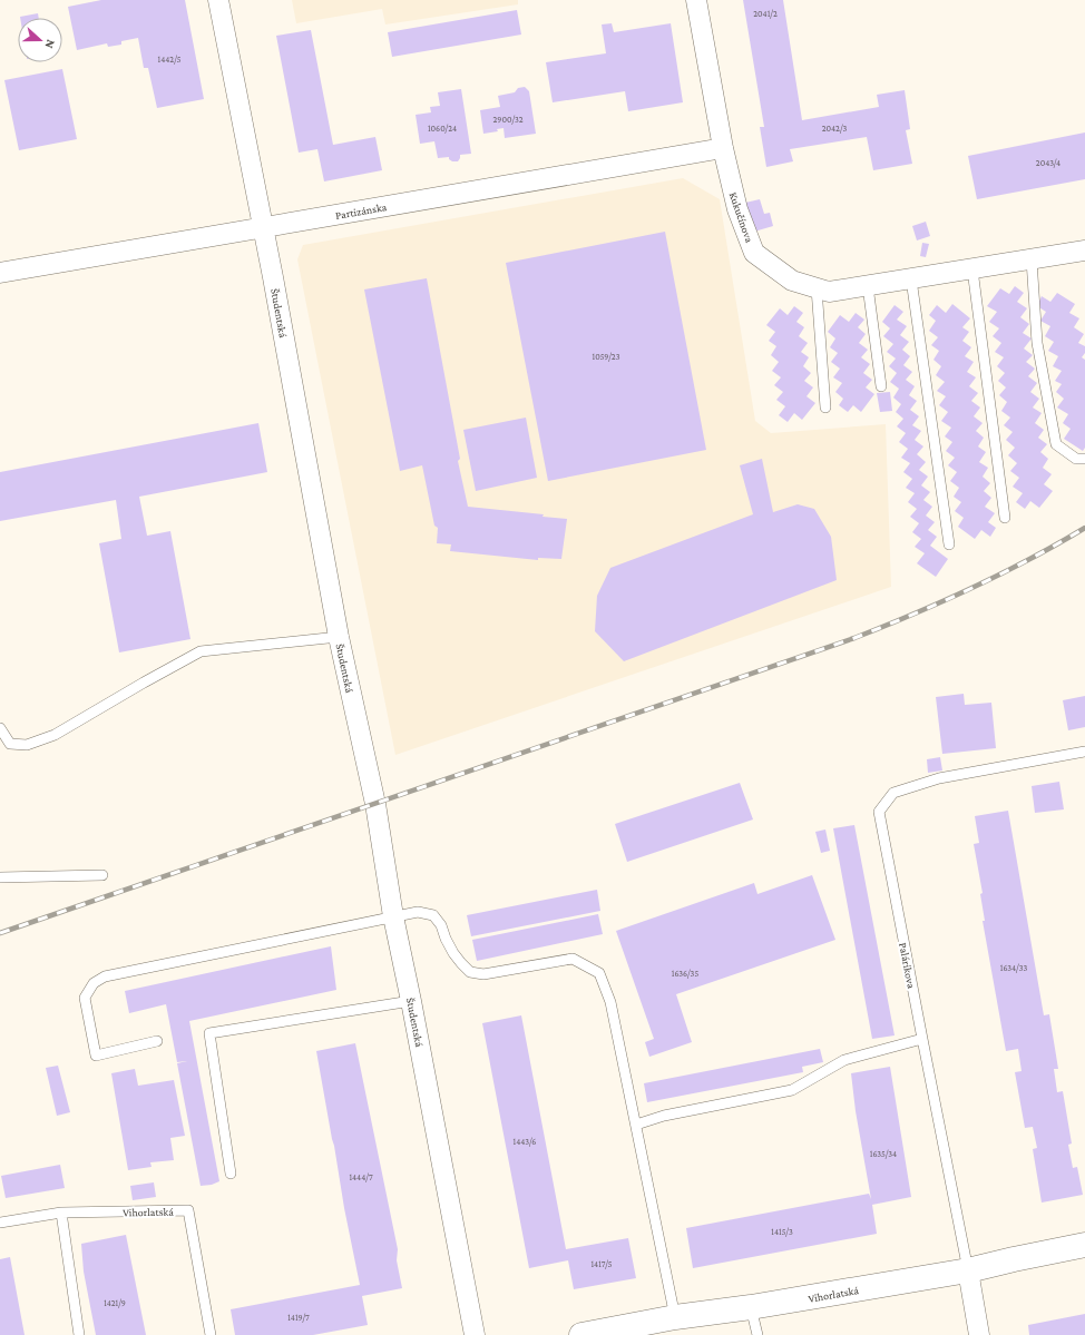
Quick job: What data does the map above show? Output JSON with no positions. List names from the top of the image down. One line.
{"streets":{"main road":["Vihorlatská"],"street":["Partizánska","Kukučínova","Študentská","Palárikova"]},"crossings":[["Partizánska","Kukučínova"],["Partizánska","Študentská"],["Palárikova","Vihorlatská"]],"house_numbers":["2041/2","1442/5","2900/32","1060/24","2042/3","2043/4","1059/23","1634/33","1636/35","1443/6","1635/34","1444/7","1415/3","1417/5","1421/9","1419/7"],"north":"right"}
